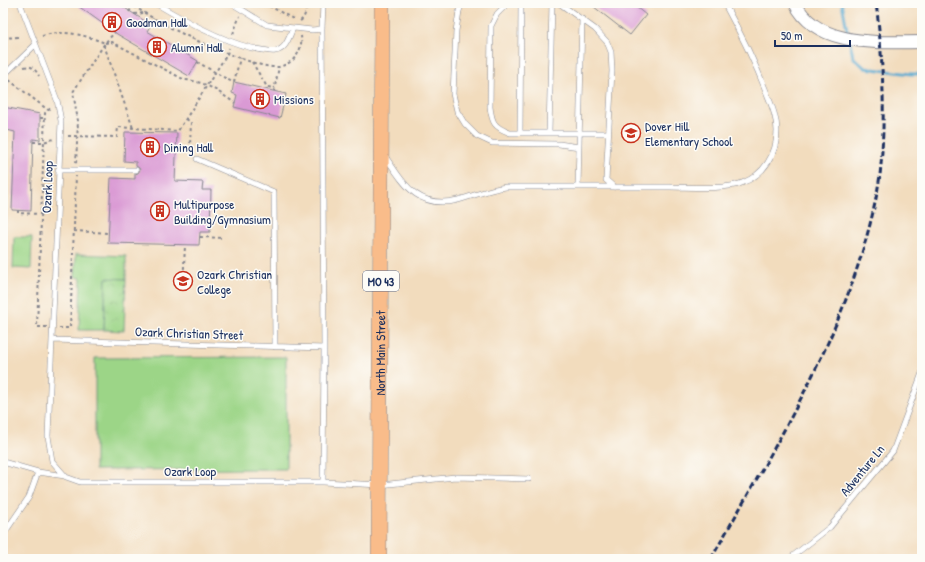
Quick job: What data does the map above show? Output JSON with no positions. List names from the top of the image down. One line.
{"streets":{"main road":["MO 43","North Main Street"],"lane":["Ozark Loop","Ozark Christian Street","Adventure Ln"]},"crossings":[["Ozark Loop","Ozark Christian Street"],["Ozark Loop","North Main Street"]],"places":{"building":["Goodman Hall","Alumni Hall","Missions","Dining Hall","Multipurpose Building/Gymnasium"],"school or university":["Dover Hill Elementary School","Ozark Christian College"]},"scale_bar":"50 m"}
